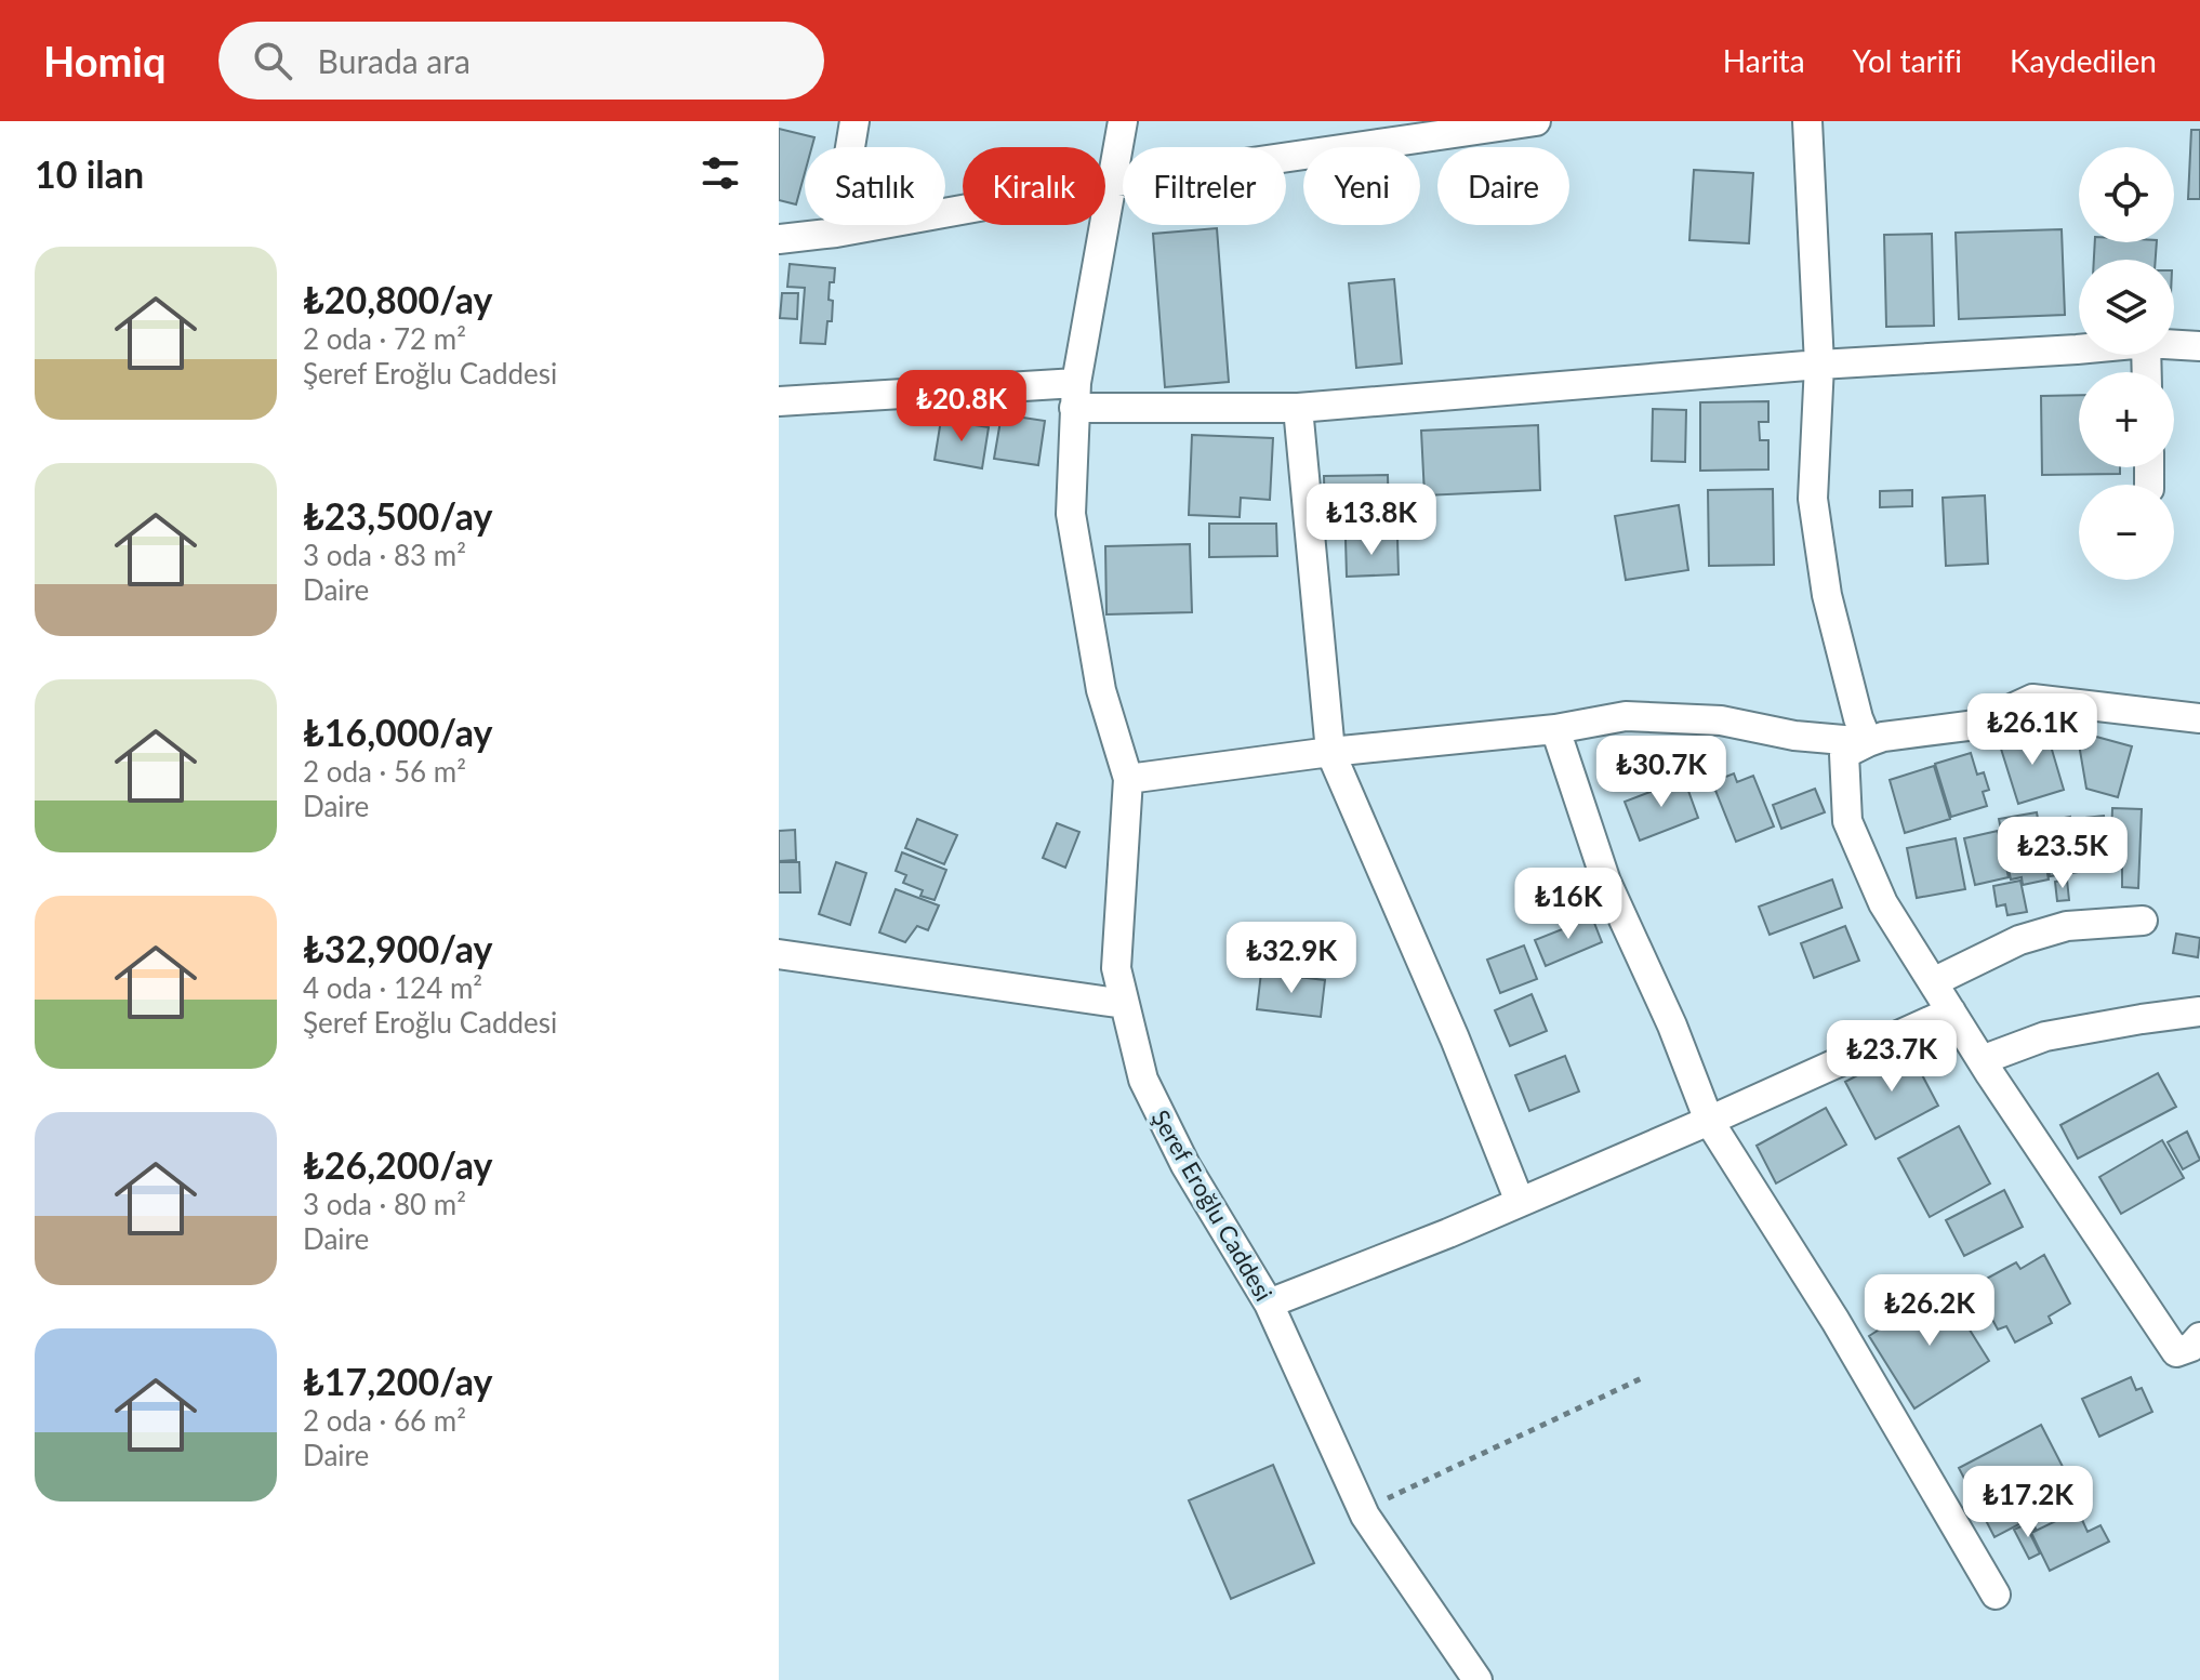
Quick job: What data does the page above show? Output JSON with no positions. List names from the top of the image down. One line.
{"streets":{"street":["Şeref Eroğlu Caddesi"]},"page":{"header":"Homiq","search":"Burada ara","nav":["Harita","Yol tarifi","Kaydedilen"],"heading":"10 ilan","map_buttons":["+","−"],"chip":["Satılık","Kiralık","Filtreler","Yeni","Daire"],"list":[{"name":"₺20,800/ay","note":"2 oda · 72 m² · Şeref Eroğlu Caddesi"},{"name":"₺23,500/ay","note":"3 oda · 83 m² · Daire"},{"name":"₺16,000/ay","note":"2 oda · 56 m² · Daire"},{"name":"₺32,900/ay","note":"4 oda · 124 m² · Şeref Eroğlu Caddesi"},{"name":"₺26,200/ay","note":"3 oda · 80 m² · Daire"},{"name":"₺17,200/ay","note":"2 oda · 66 m² · Daire"}],"price":["₺20.8K","₺13.8K","₺26.1K","₺30.7K","₺23.5K","₺16K","₺32.9K","₺23.7K","₺26.2K","₺17.2K"]}}
